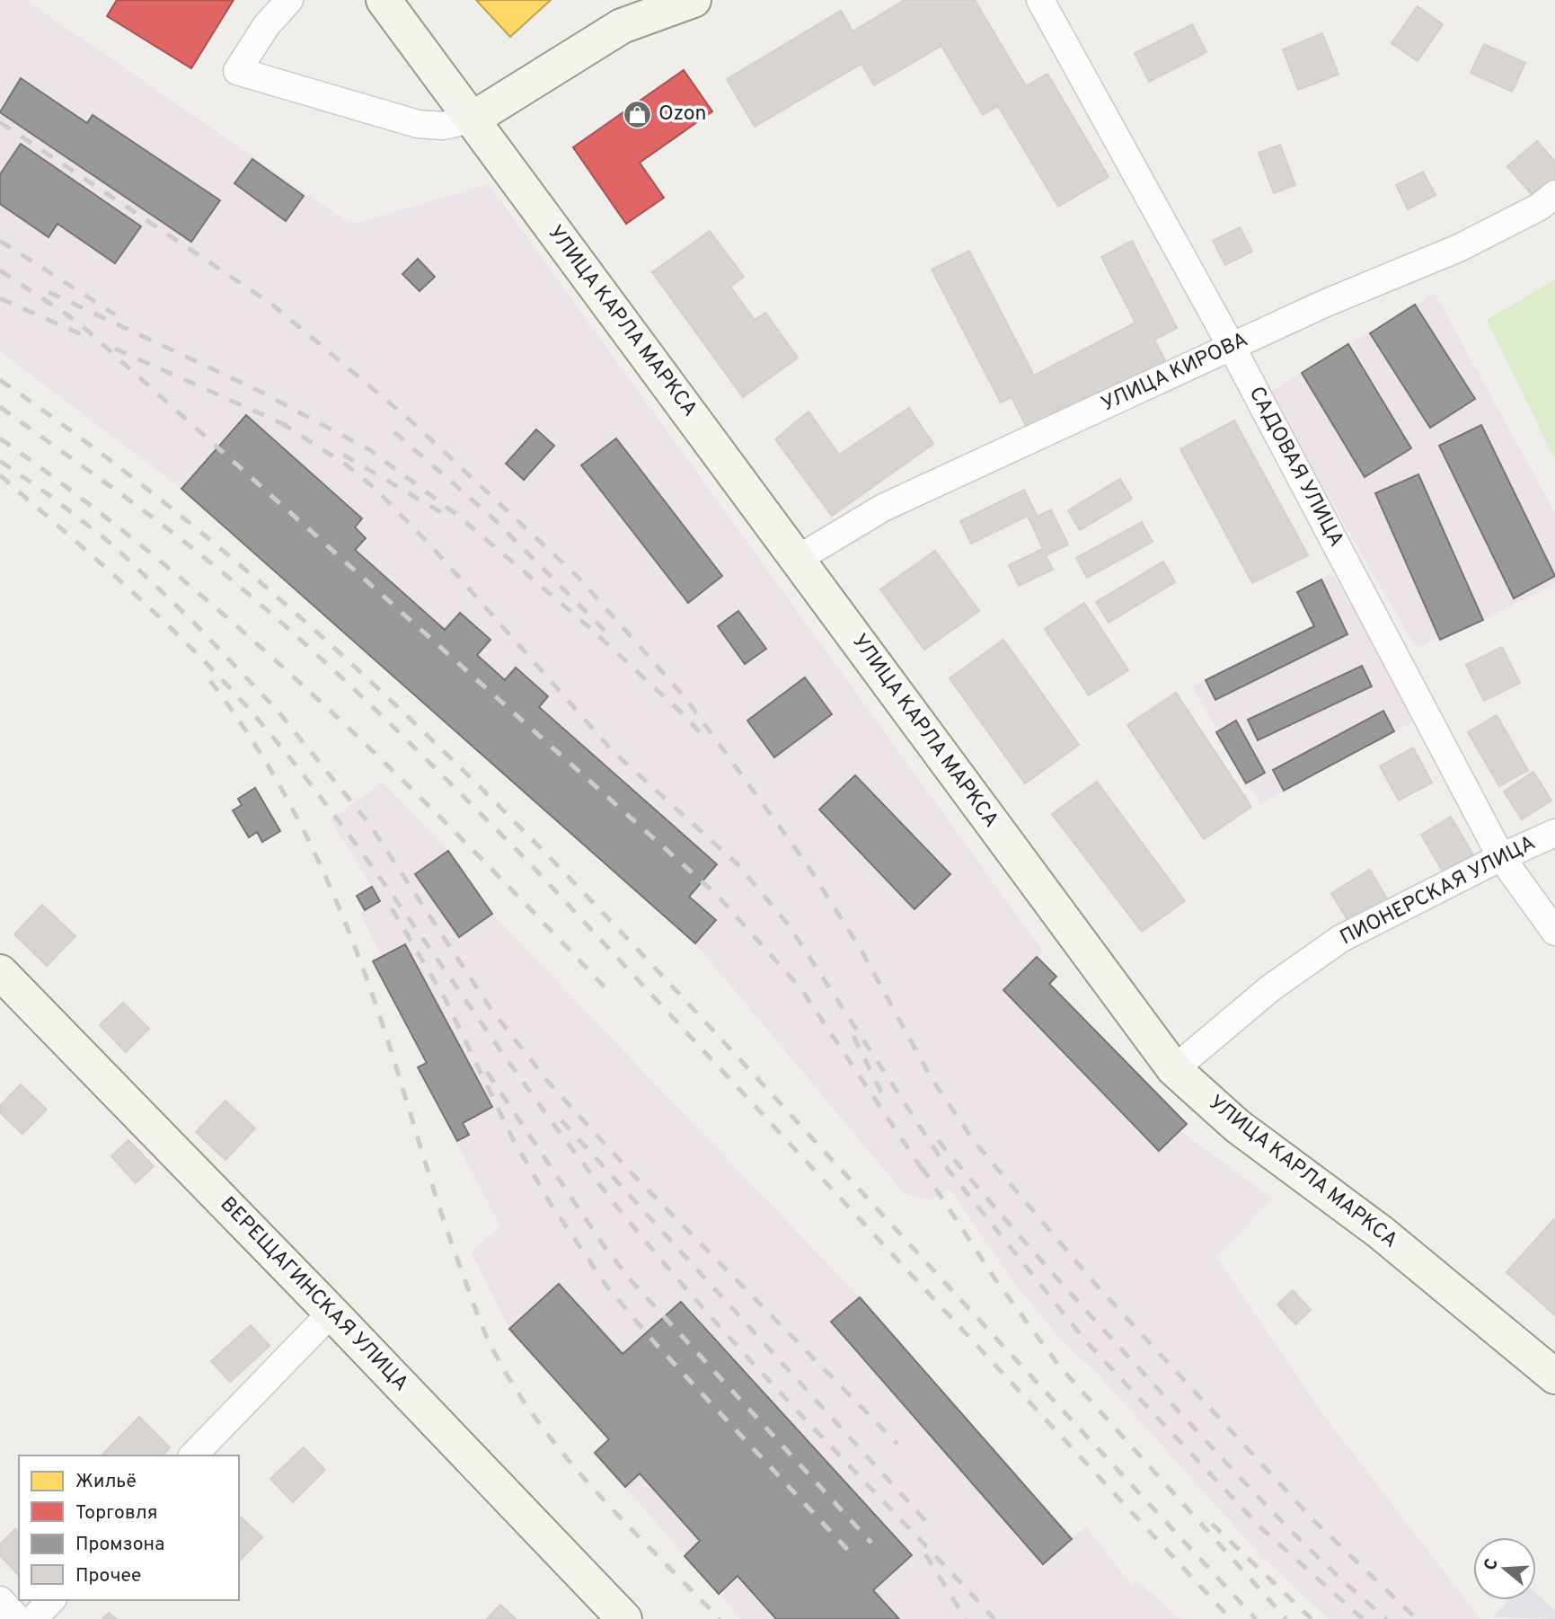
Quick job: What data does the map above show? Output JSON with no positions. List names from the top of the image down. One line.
{"streets":{"main road":["УЛИЦА КАРЛА МАРКСА","ВЕРЕЩАГИНСКАЯ УЛИЦА"],"street":["УЛИЦА КИРОВА","САДОВАЯ УЛИЦА","ПИОНЕРСКАЯ УЛИЦА"]},"crossings":[["УЛИЦА КАРЛА МАРКСА","УЛИЦА КИРОВА"],["УЛИЦА КАРЛА МАРКСА","ПИОНЕРСКАЯ УЛИЦА"],["УЛИЦА КИРОВА","САДОВАЯ УЛИЦА"],["САДОВАЯ УЛИЦА","ПИОНЕРСКАЯ УЛИЦА"]],"places":{"shop":["Ozon"]},"legend":["Жильё","Торговля","Промзона","Прочее"],"north":"left"}
